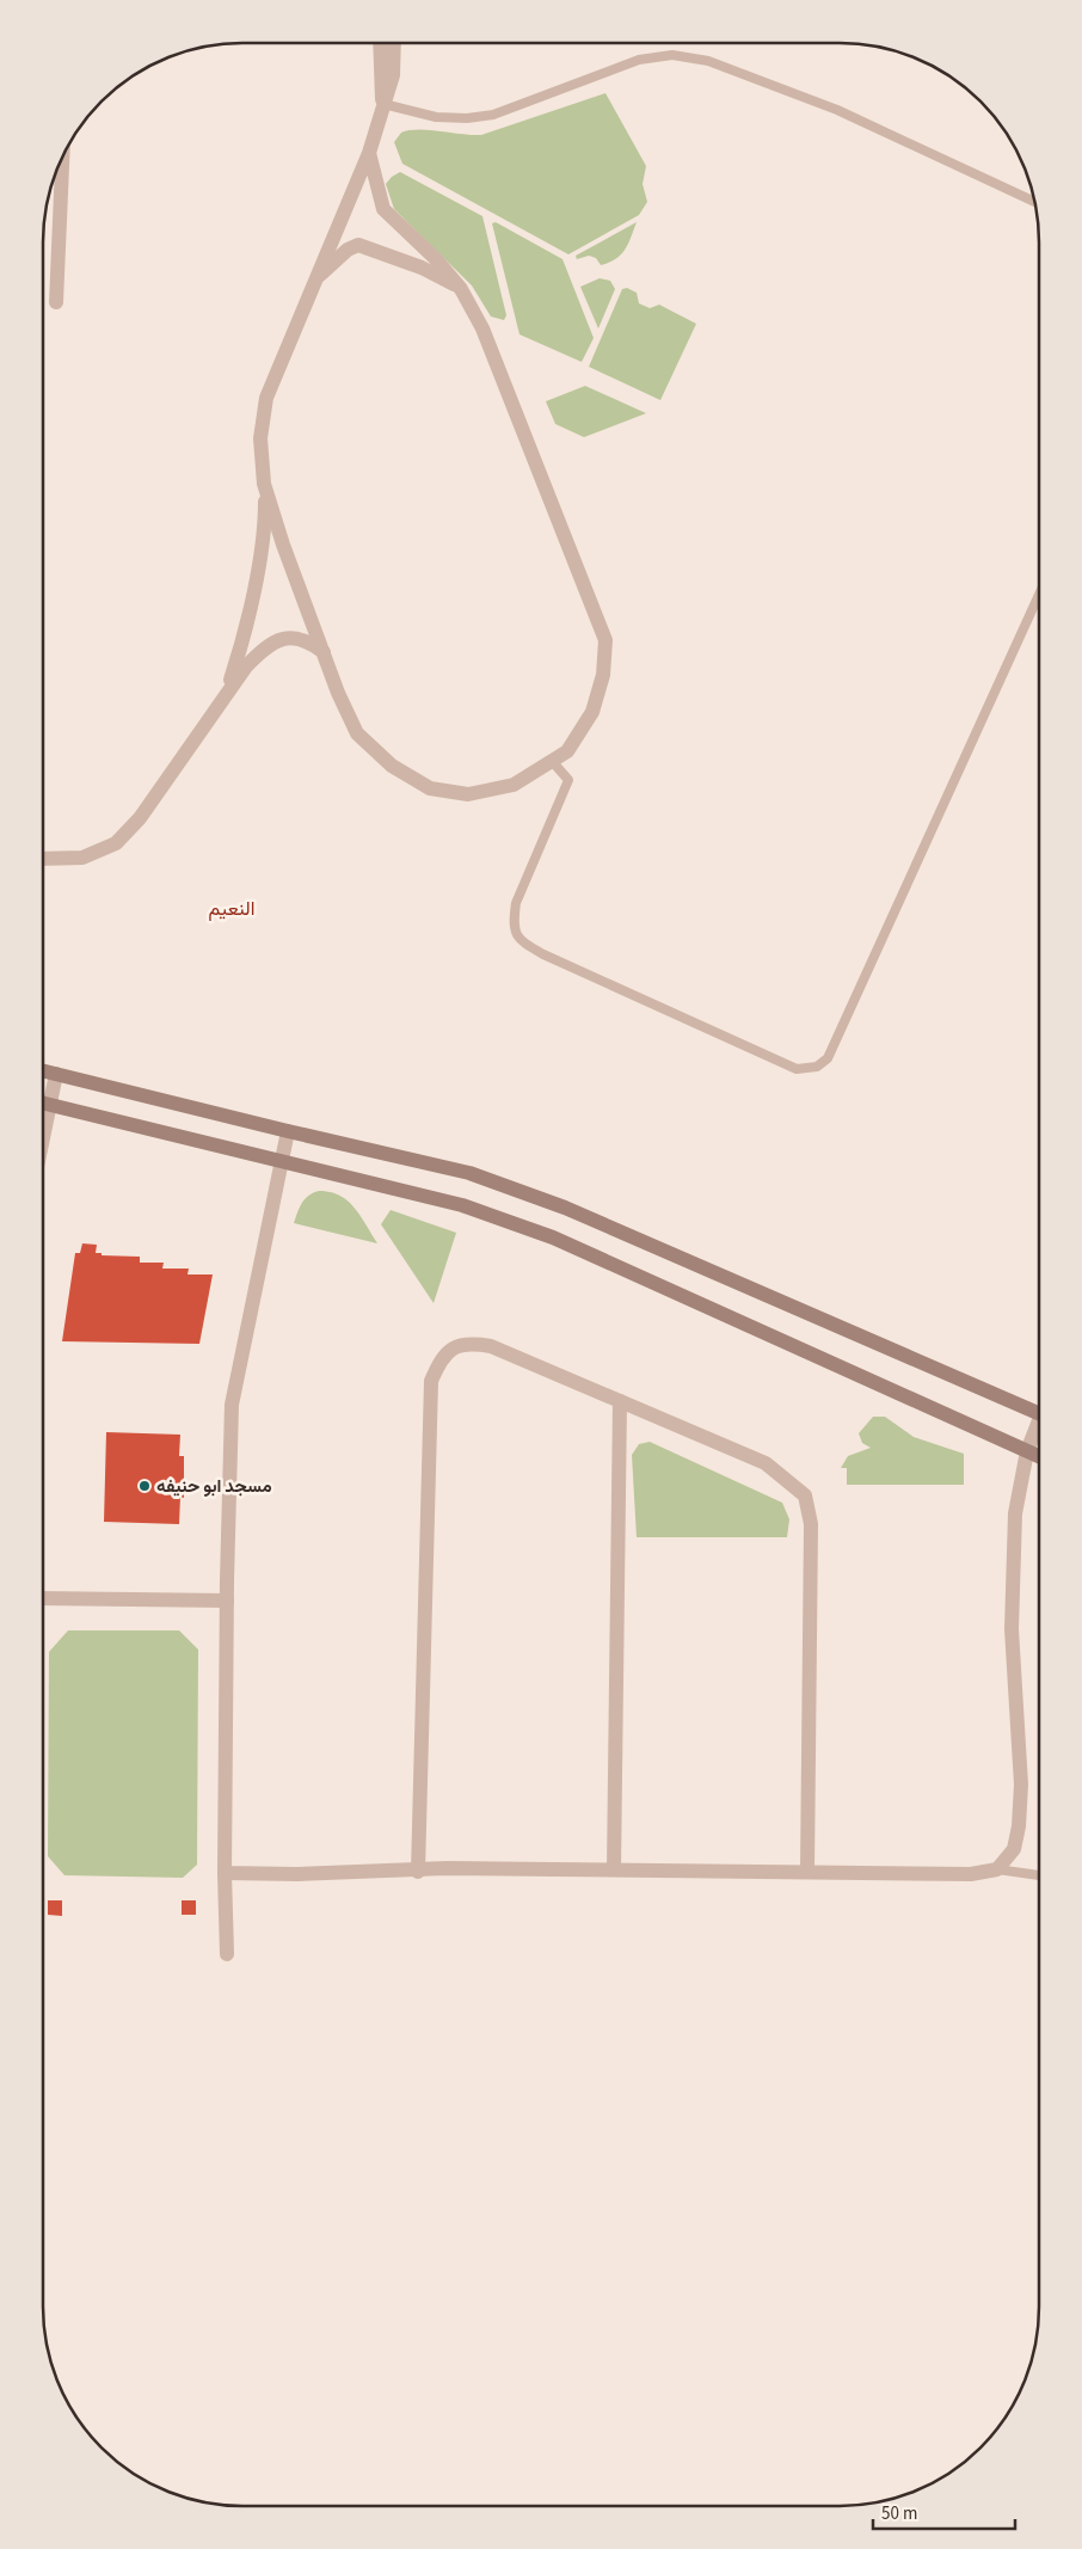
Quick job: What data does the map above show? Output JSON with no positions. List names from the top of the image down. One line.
{"districts":["النعيم"],"places":["مسجد ابو حنيفه"],"scale_bar":"50 m"}
